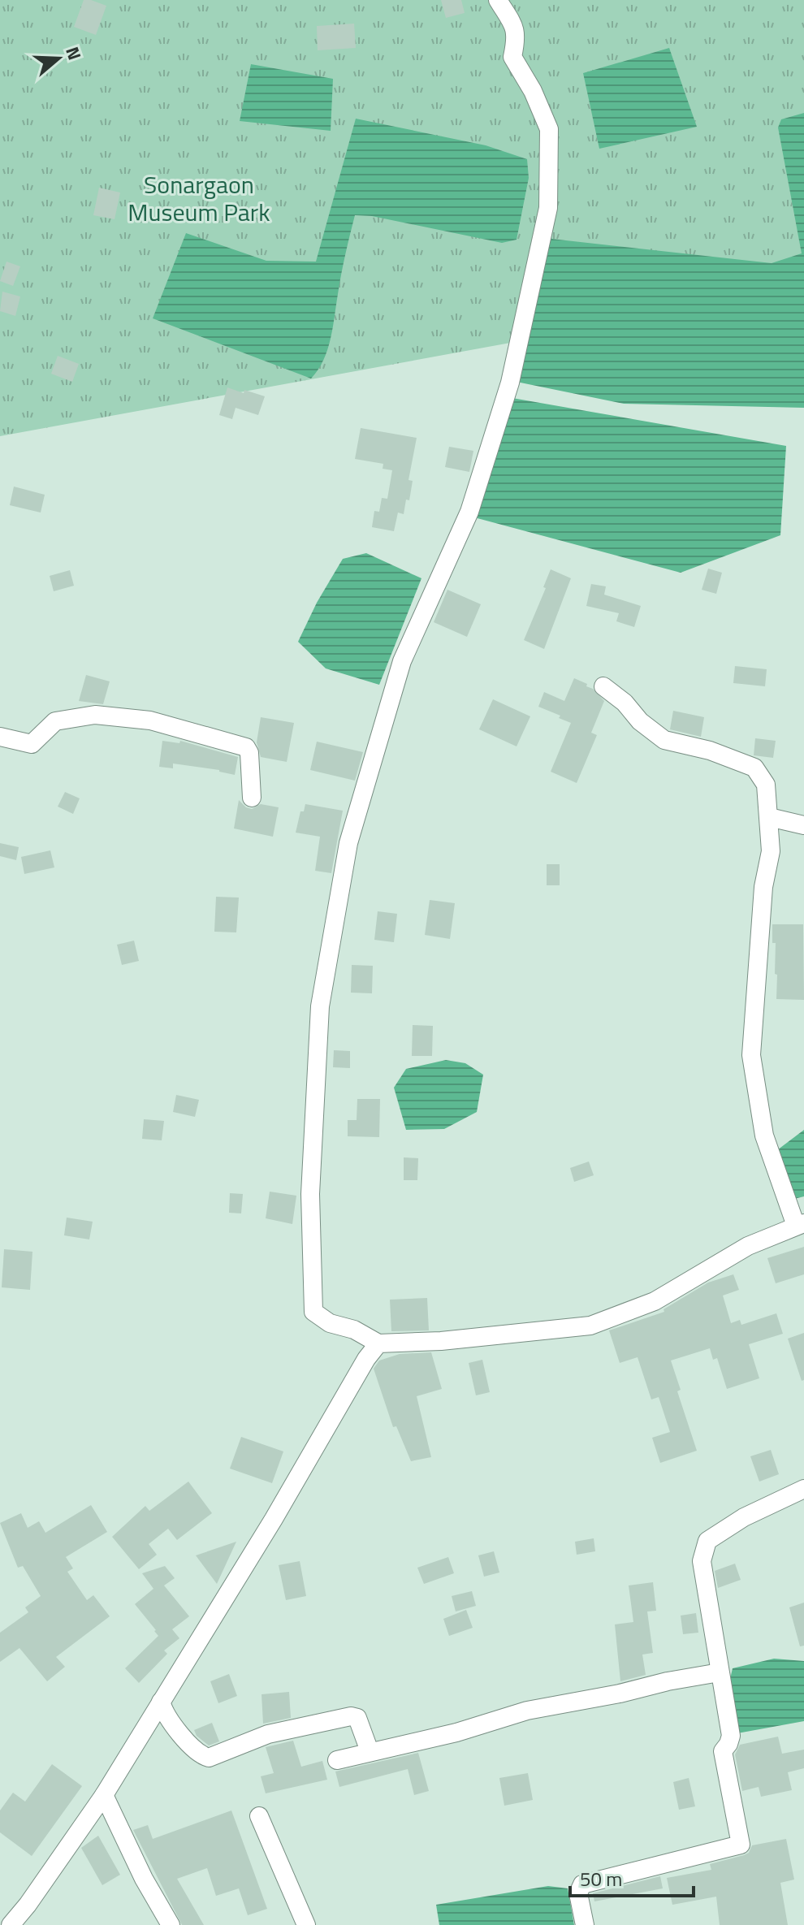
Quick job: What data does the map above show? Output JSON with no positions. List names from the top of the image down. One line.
{"parks":["Sonargaon Museum Park"],"scale_bar":"50 m","north":"right"}
